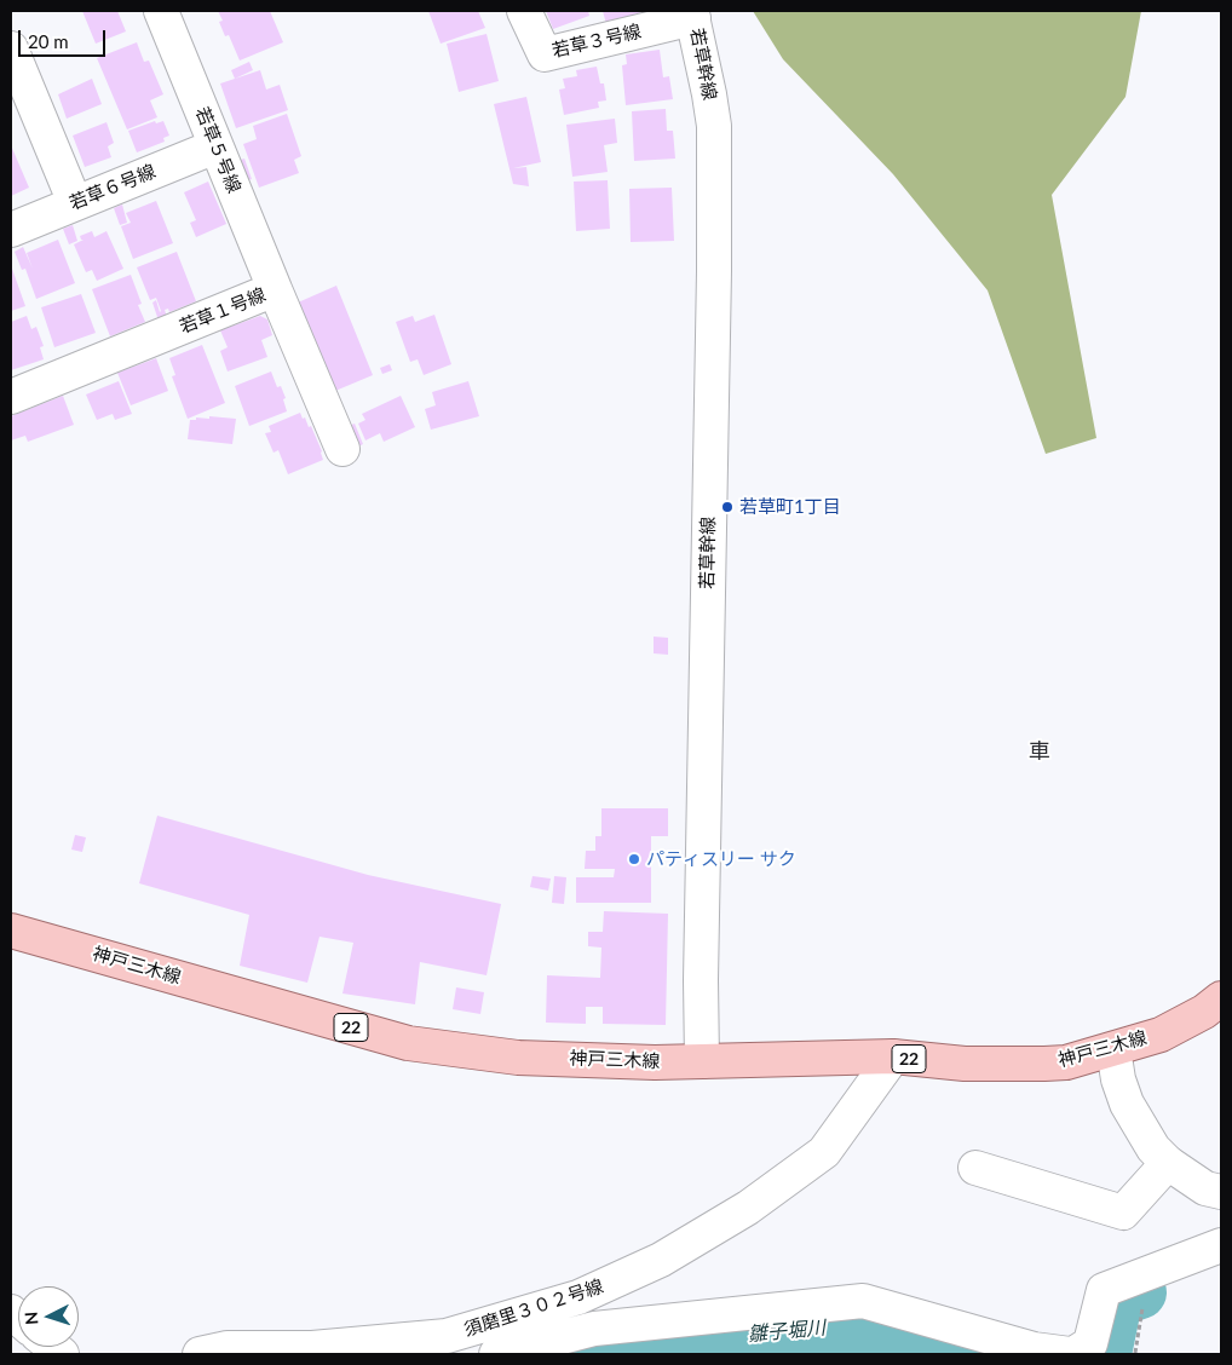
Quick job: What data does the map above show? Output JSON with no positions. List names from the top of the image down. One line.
{"streets":{"main road":["神戸三木線","22"],"street":["若草３号線","若草幹線","若草５号線","若草６号線","若草１号線","須磨里３０２号線"]},"crossings":[["若草３号線","若草幹線"],["若草幹線","神戸三木線"],["若草５号線","若草６号線"],["若草５号線","若草１号線"],["神戸三木線","須磨里３０２号線"]],"districts":["車"],"water":["雛子堀川"],"places":["若草町1丁目","パティスリー サク"],"scale_bar":"20 m","north":"left"}
